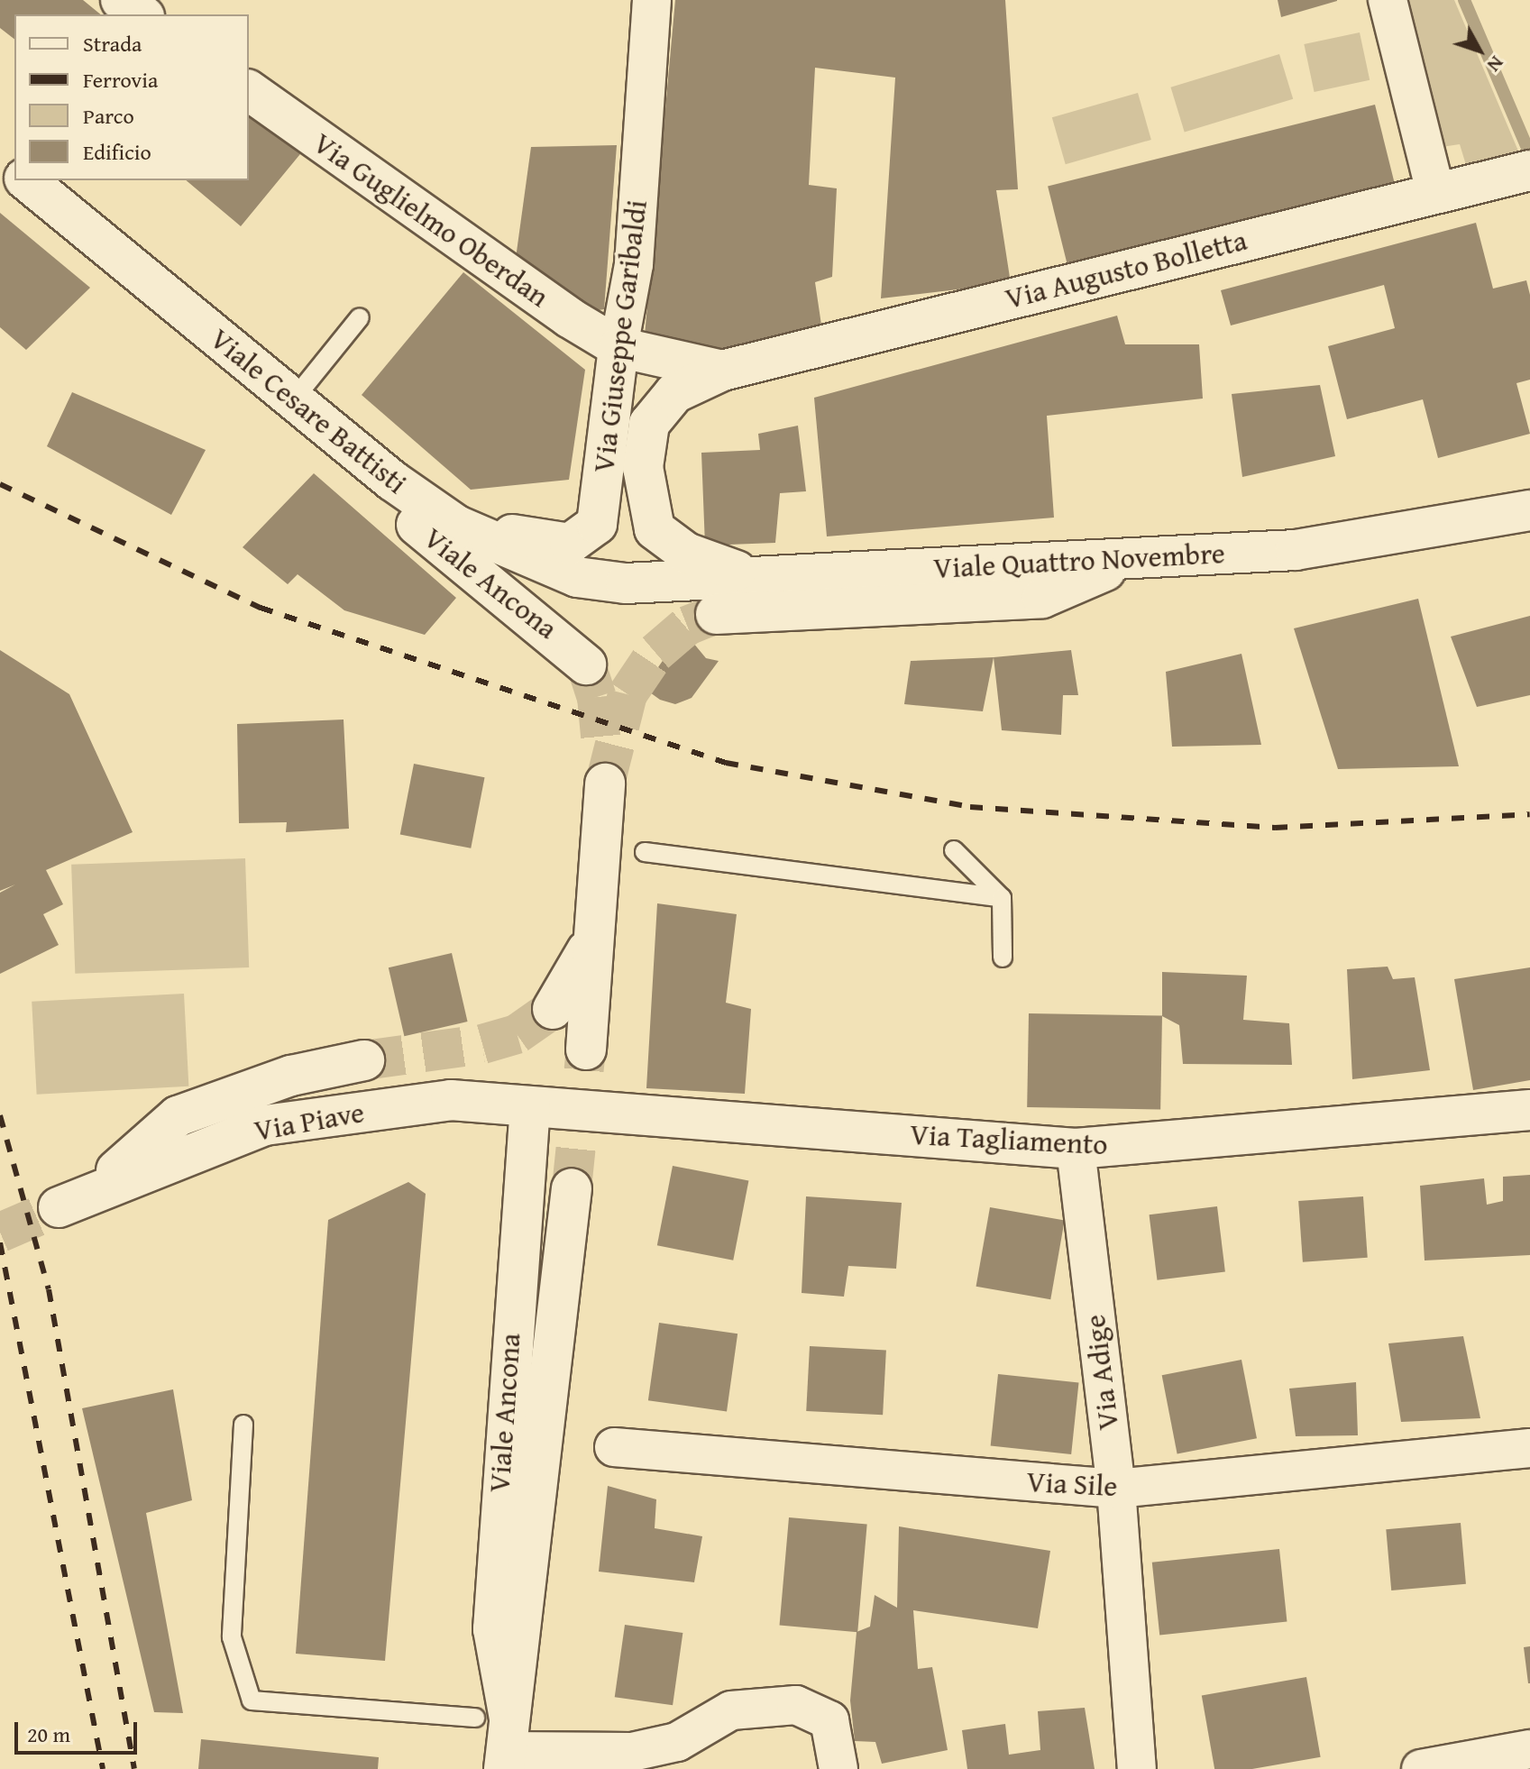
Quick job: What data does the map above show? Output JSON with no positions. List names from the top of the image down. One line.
{"streets":{"main road":["Via Guglielmo Oberdan","Via Augusto Bolletta","Via Giuseppe Garibaldi","Viale Cesare Battisti","Viale Quattro Novembre","Viale Ancona","Via Piave","Via Tagliamento"],"street":["Via Adige","Via Sile"]},"crossings":[["Via Guglielmo Oberdan","Via Augusto Bolletta"],["Via Guglielmo Oberdan","Via Giuseppe Garibaldi"],["Via Augusto Bolletta","Via Giuseppe Garibaldi"],["Via Augusto Bolletta","Viale Quattro Novembre"],["Via Giuseppe Garibaldi","Viale Cesare Battisti"],["Viale Cesare Battisti","Viale Quattro Novembre"],["Viale Cesare Battisti","Viale Ancona"],["Viale Ancona","Via Piave"],["Viale Ancona","Via Tagliamento"],["Via Piave","Via Tagliamento"],["Via Tagliamento","Via Adige"],["Via Adige","Via Sile"]],"legend":["Strada","Ferrovia","Parco","Edificio"],"scale_bar":"20 m","north":"bottom right"}
